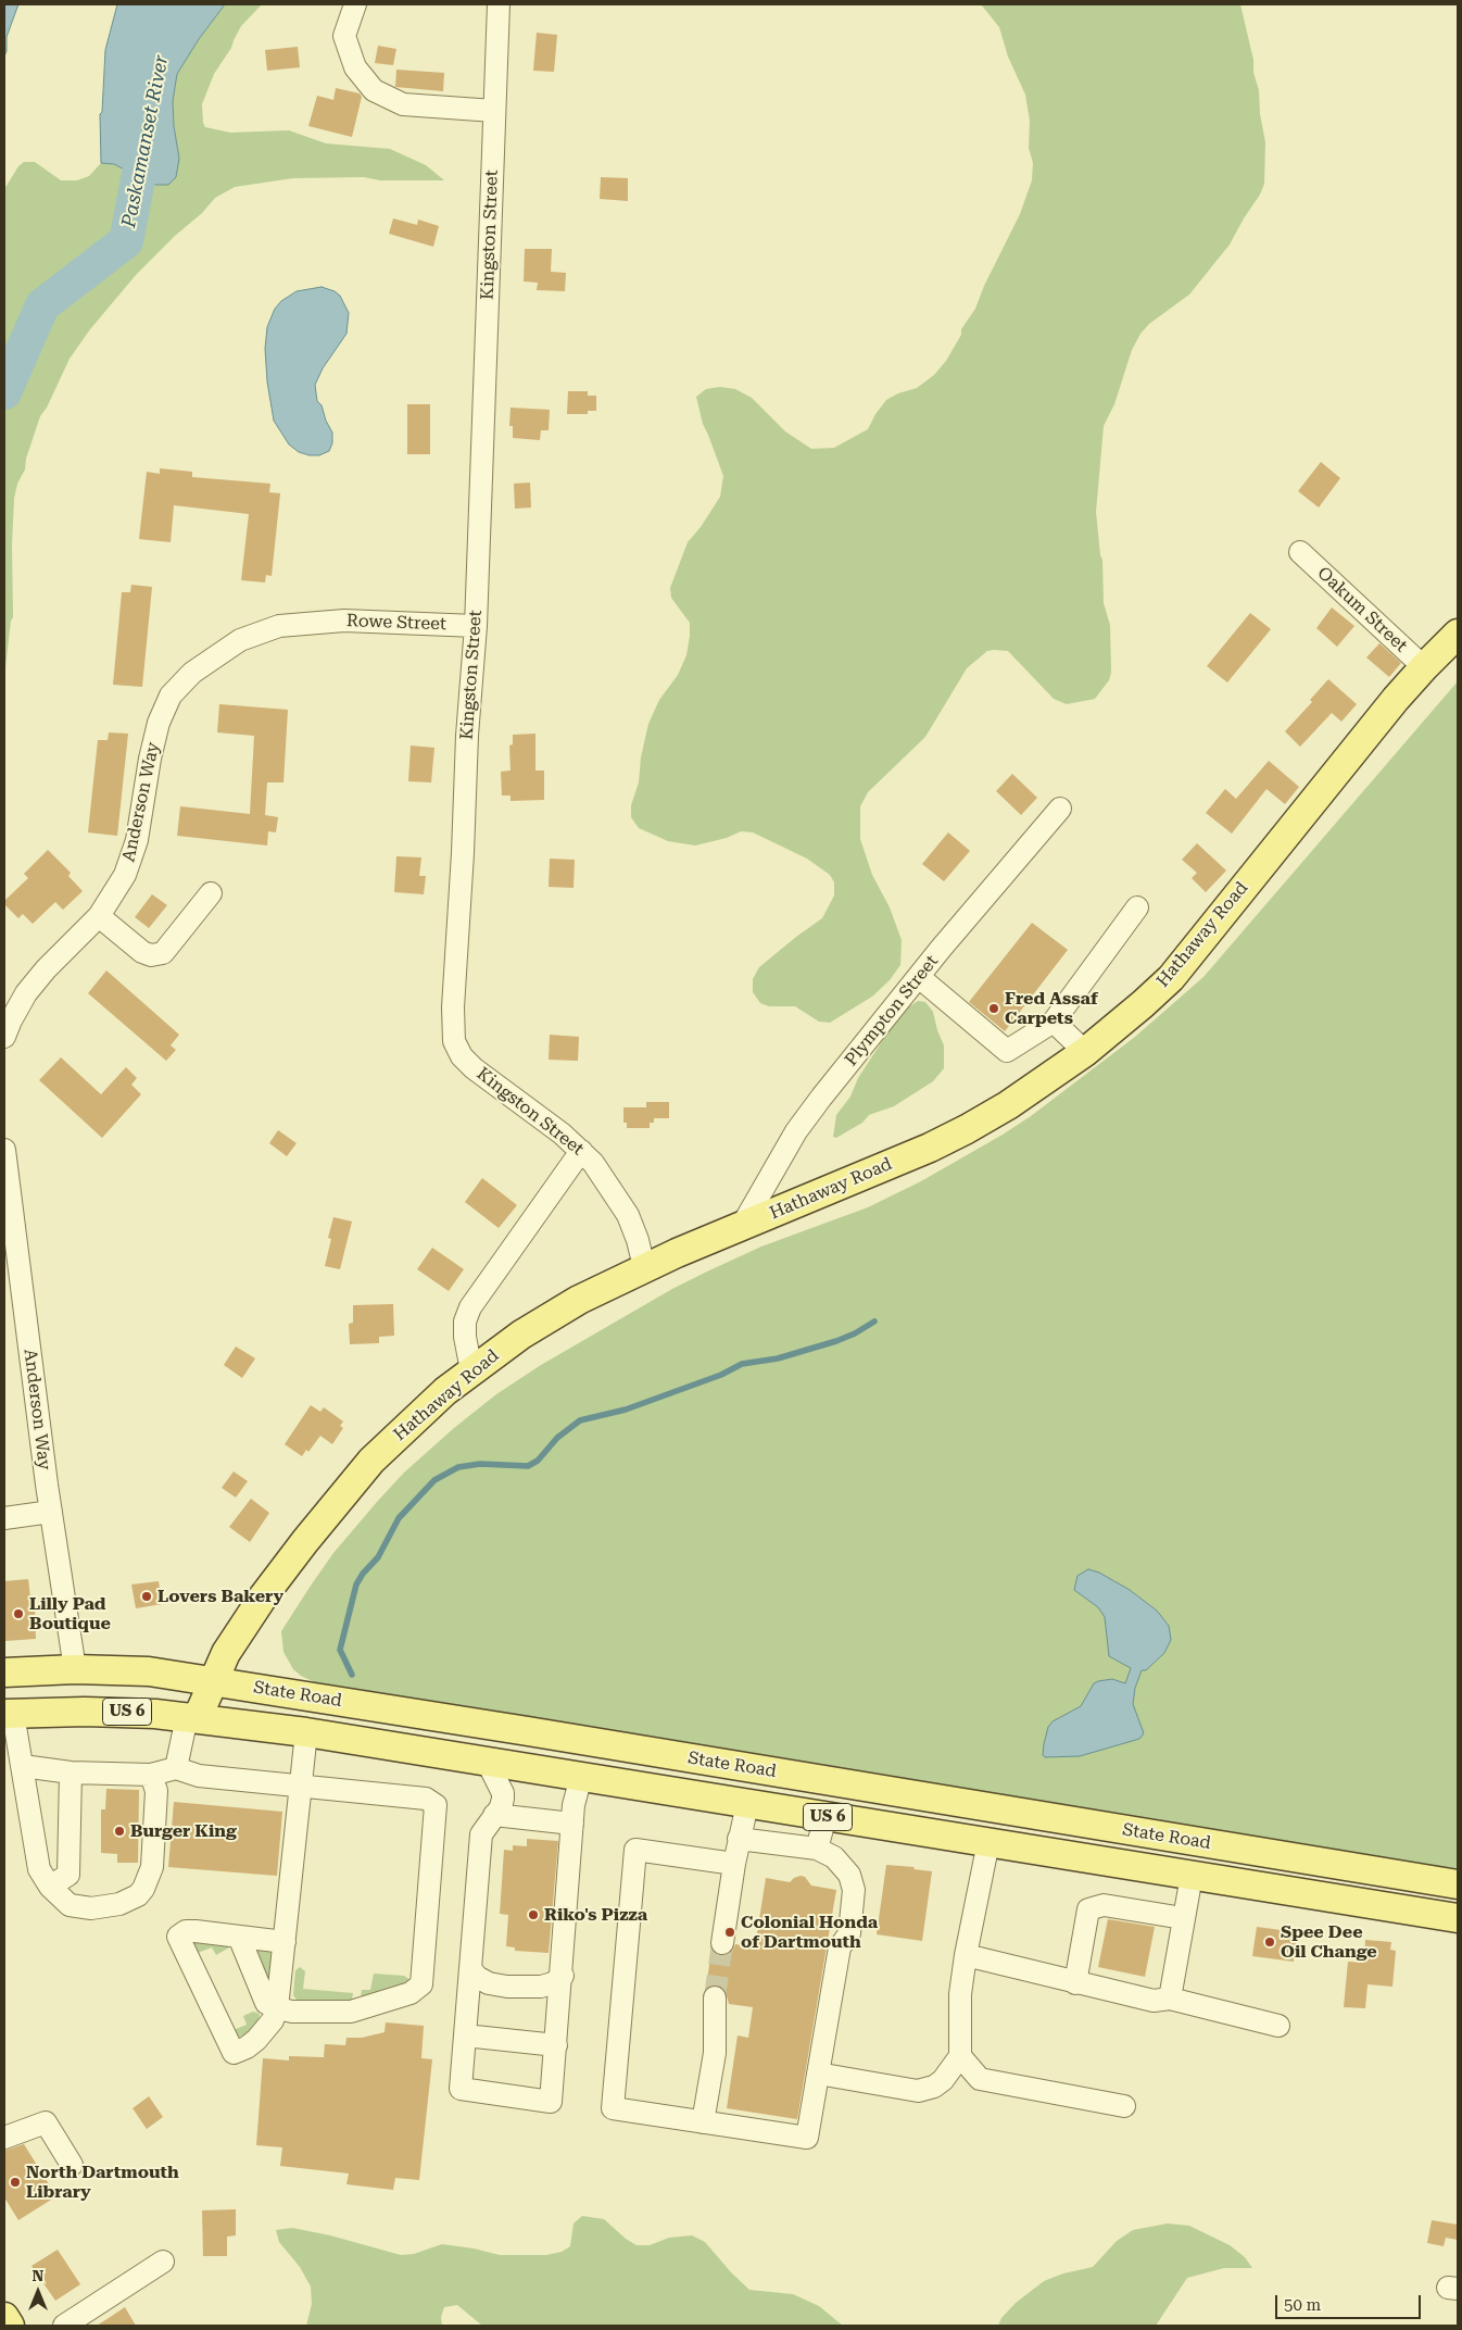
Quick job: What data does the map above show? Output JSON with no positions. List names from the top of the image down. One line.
{"streets":{"main road":["Hathaway Road","State Road","US 6"],"street":["Kingston Street","Oakum Street","Rowe Street","Anderson Way","Plympton Street"]},"crossings":[["Kingston Street","Rowe Street"],["Kingston Street","Hathaway Road"],["Oakum Street","Hathaway Road"],["Rowe Street","Anderson Way"],["Anderson Way","State Road"],["Hathaway Road","Plympton Street"],["Hathaway Road","State Road"]],"water":["Paskamanset River"],"places":["Fred Assaf Carpets","Lovers Bakery","Lilly Pad Boutique","Burger King","Riko's Pizza","Colonial Honda of Dartmouth","Spee Dee Oil Change","North Dartmouth Library"],"scale_bar":"50 m","north":"top"}
